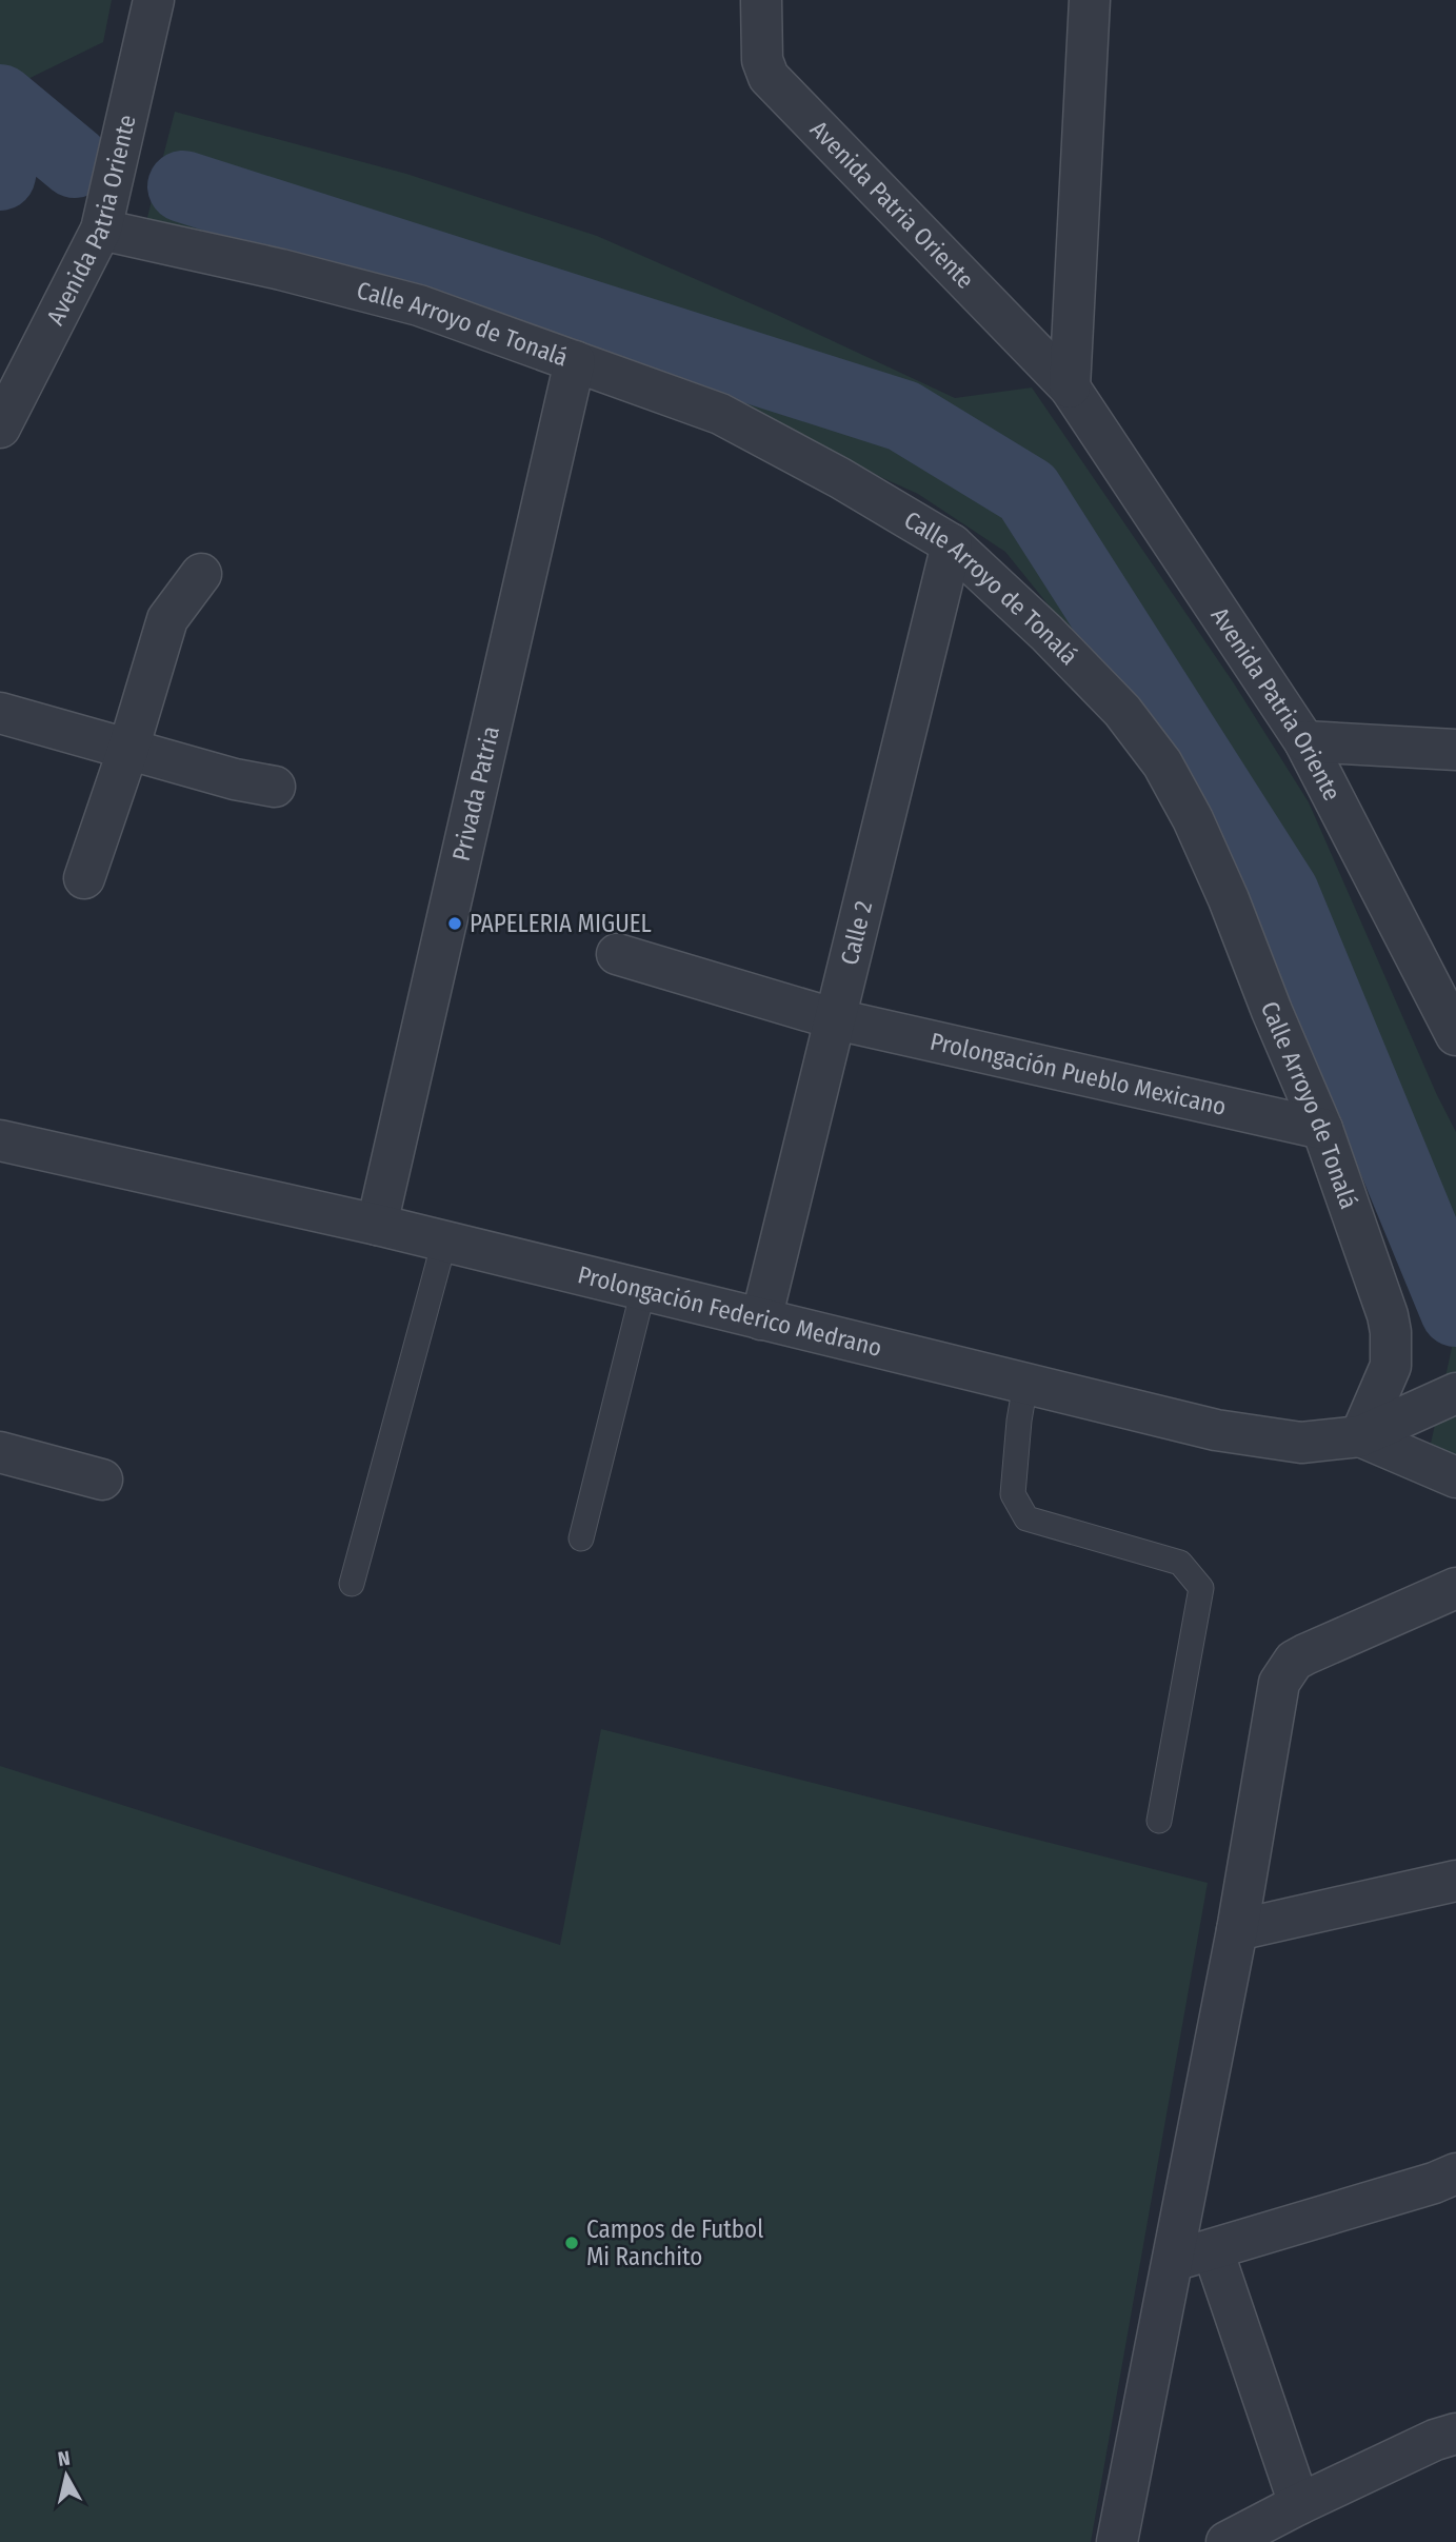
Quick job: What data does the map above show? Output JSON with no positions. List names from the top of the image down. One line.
{"streets":{"street":["Avenida Patria Oriente","Calle Arroyo de Tonalá","Privada Patria","Calle 2","Prolongación Pueblo Mexicano","Prolongación Federico Medrano"]},"crossings":[["Avenida Patria Oriente","Calle Arroyo de Tonalá"],["Calle Arroyo de Tonalá","Privada Patria"],["Calle Arroyo de Tonalá","Calle 2"],["Calle Arroyo de Tonalá","Prolongación Pueblo Mexicano"],["Calle Arroyo de Tonalá","Prolongación Federico Medrano"],["Privada Patria","Prolongación Federico Medrano"],["Calle 2","Prolongación Pueblo Mexicano"],["Calle 2","Prolongación Federico Medrano"]],"places":["PAPELERIA MIGUEL","Campos de Futbol Mi Ranchito"],"north":"top"}
